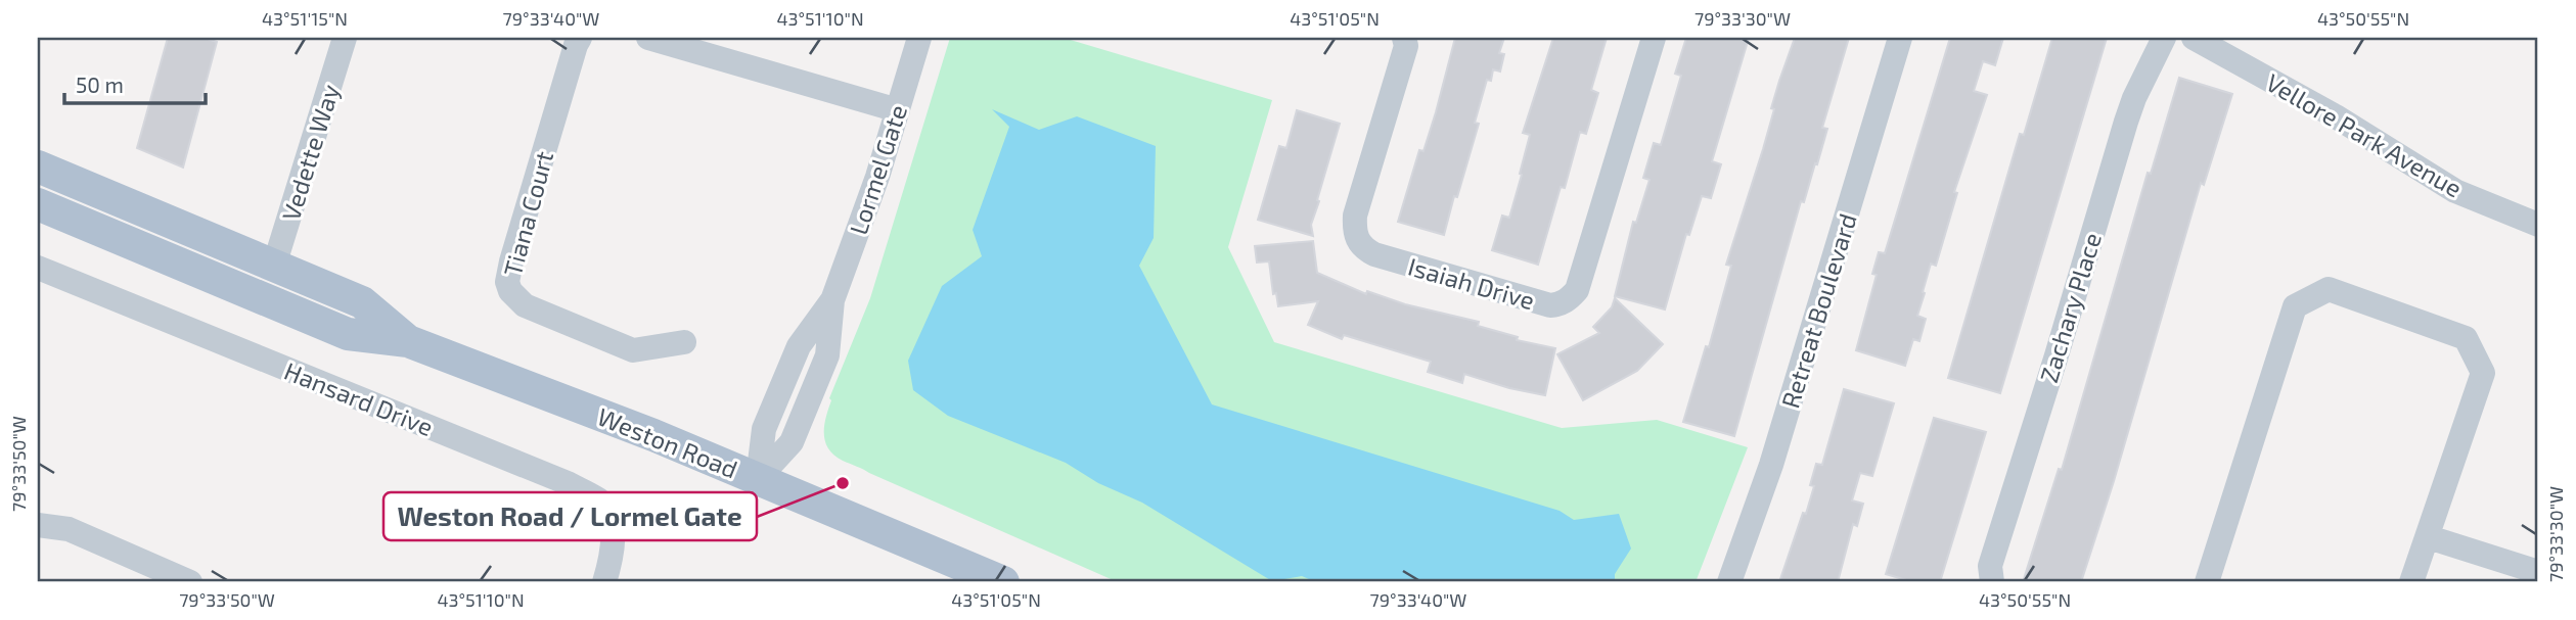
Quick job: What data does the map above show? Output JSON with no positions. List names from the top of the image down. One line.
{"streets":{"main road":["Weston Road"],"street":["Vellore Park Avenue","Vedette Way","Lormel Gate","Tiana Court","Isaiah Drive","Zachary Place","Retreat Boulevard","Hansard Drive"]},"crossings":[["Vedette Way","Weston Road"],["Lormel Gate","Weston Road"]],"places":["Weston Road / Lormel Gate"],"scale_bar":"50 m","coordinates":["43°51'15\"N","79°33'40\"W","43°51'10\"N","43°51'05\"N","79°33'30\"W","43°50'55\"N","79°33'50\"W"]}
